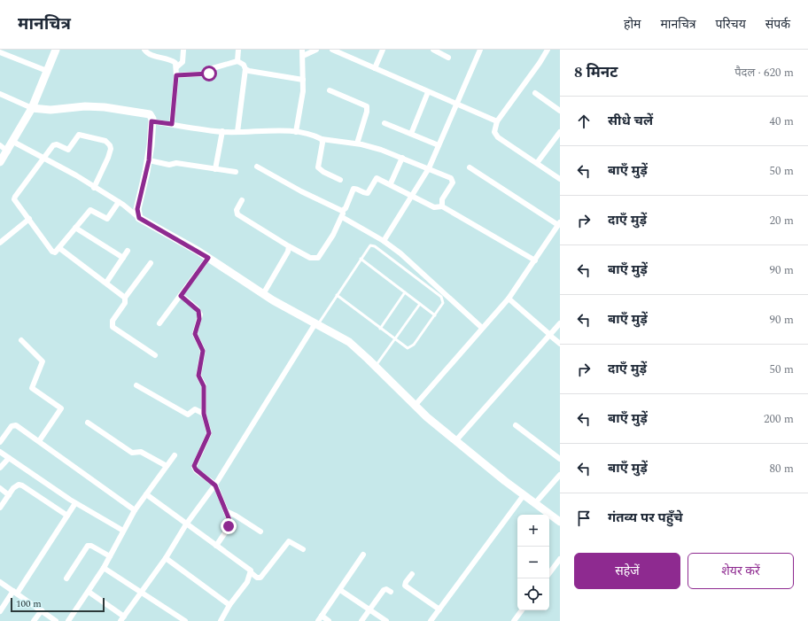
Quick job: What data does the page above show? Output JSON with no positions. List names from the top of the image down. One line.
{"scale_bar":"100 m","page":{"header":"मानचित्र","nav":["होम","मानचित्र","परिचय","संपर्क"],"heading":["8 मिनट","पैदल · 620 m"],"list":[["सीधे चलें","40 m"],["बाएँ मुड़ें","50 m"],["दाएँ मुड़ें","20 m"],["बाएँ मुड़ें","90 m"],["बाएँ मुड़ें","90 m"],["दाएँ मुड़ें","50 m"],["बाएँ मुड़ें","200 m"],["बाएँ मुड़ें","80 m"],"गंतव्य पर पहुँचे"],"map_buttons":["+","−"],"buttons":["सहेजें","शेयर करें"],"scale":"100 m"}}
